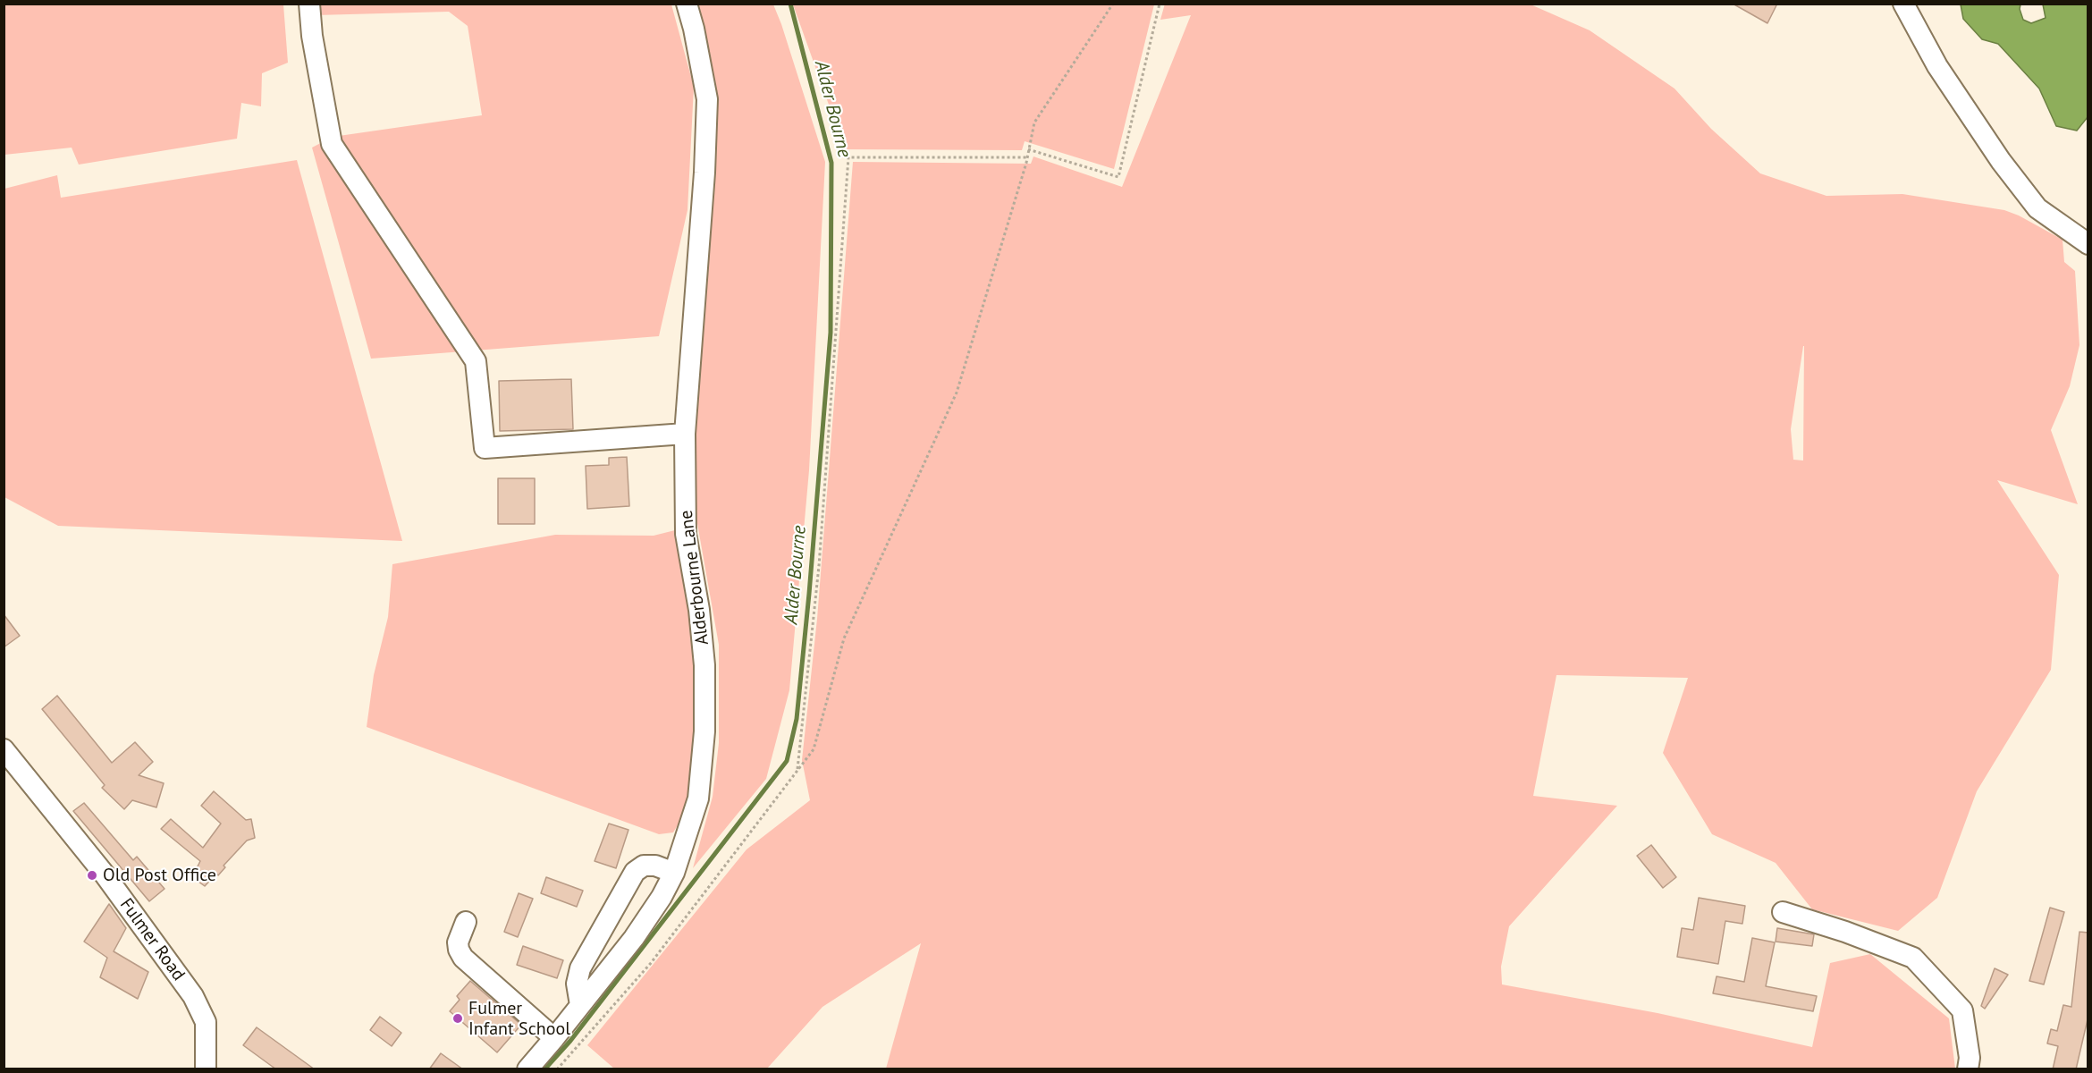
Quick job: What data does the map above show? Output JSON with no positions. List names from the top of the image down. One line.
{"streets":{"street":["Alderbourne Lane","Fulmer Road"]},"water":["Alder Bourne"],"places":["Old Post Office","Fulmer Infant School"]}
